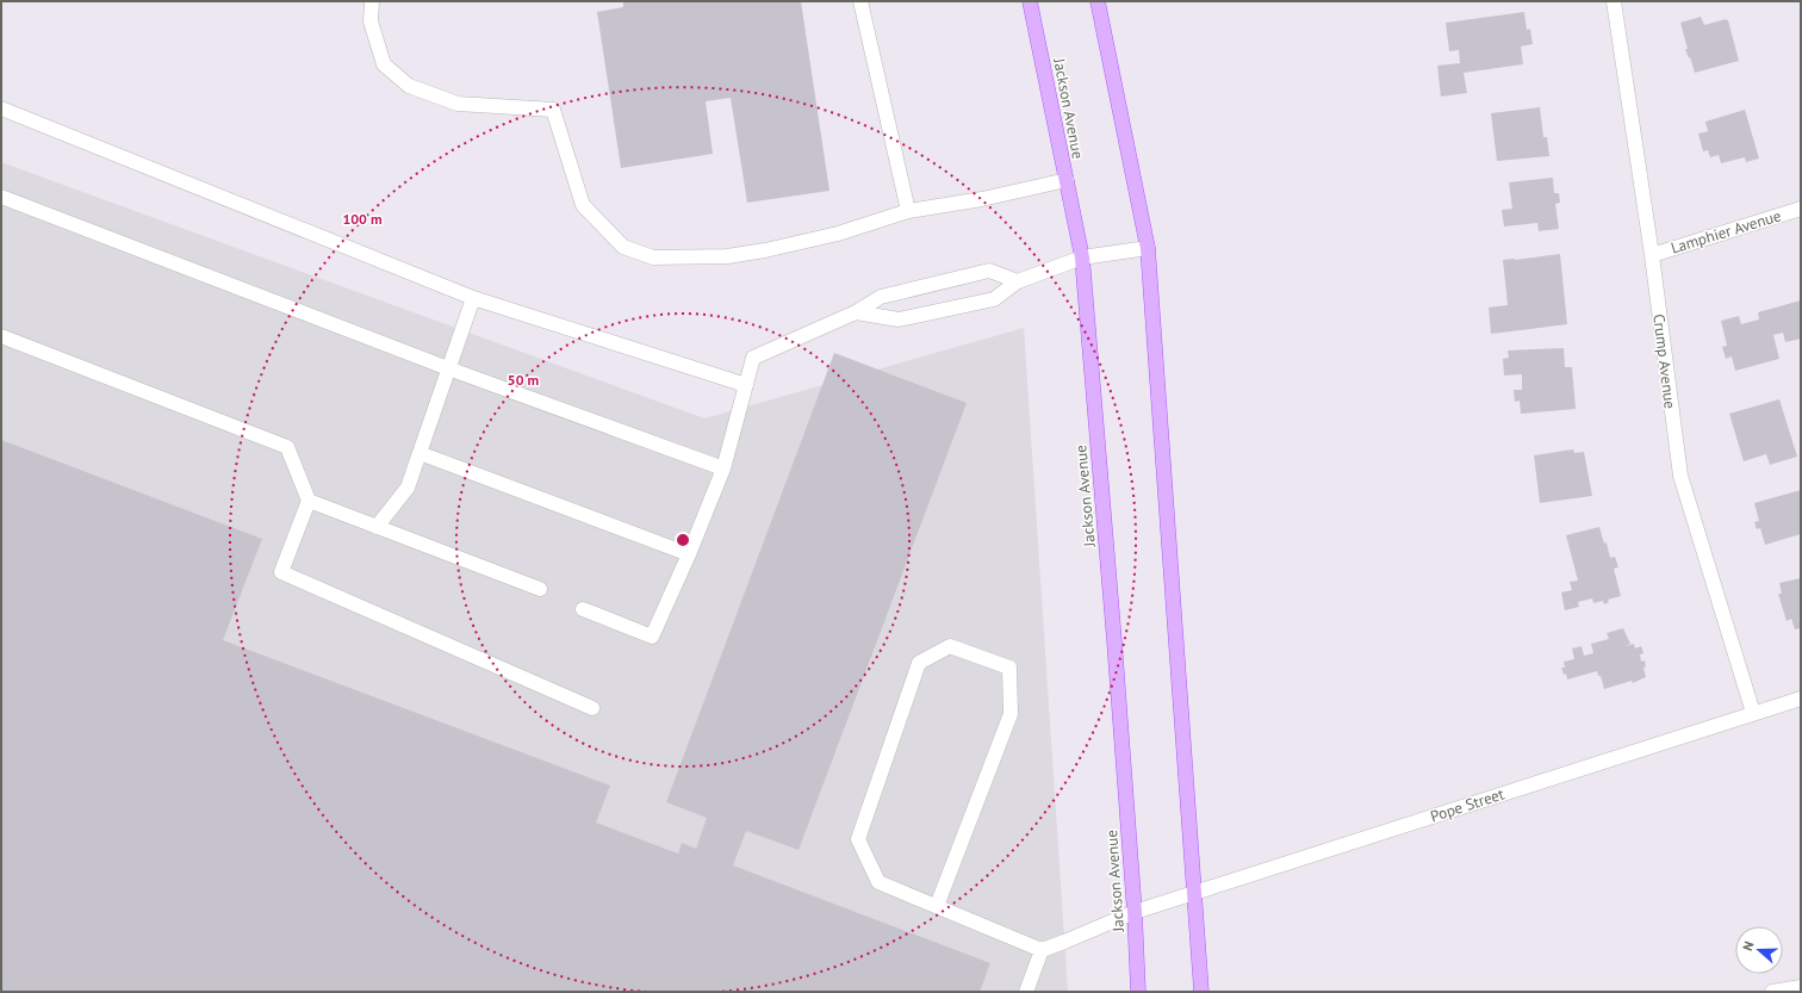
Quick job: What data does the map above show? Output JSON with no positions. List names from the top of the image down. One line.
{"streets":{"main road":["Jackson Avenue"],"street":["Lamphier Avenue","Crump Avenue","Pope Street"]},"crossings":[["Jackson Avenue","Pope Street"],["Lamphier Avenue","Crump Avenue"],["Crump Avenue","Pope Street"]],"north":"left","rings":["100 m","50 m"]}
